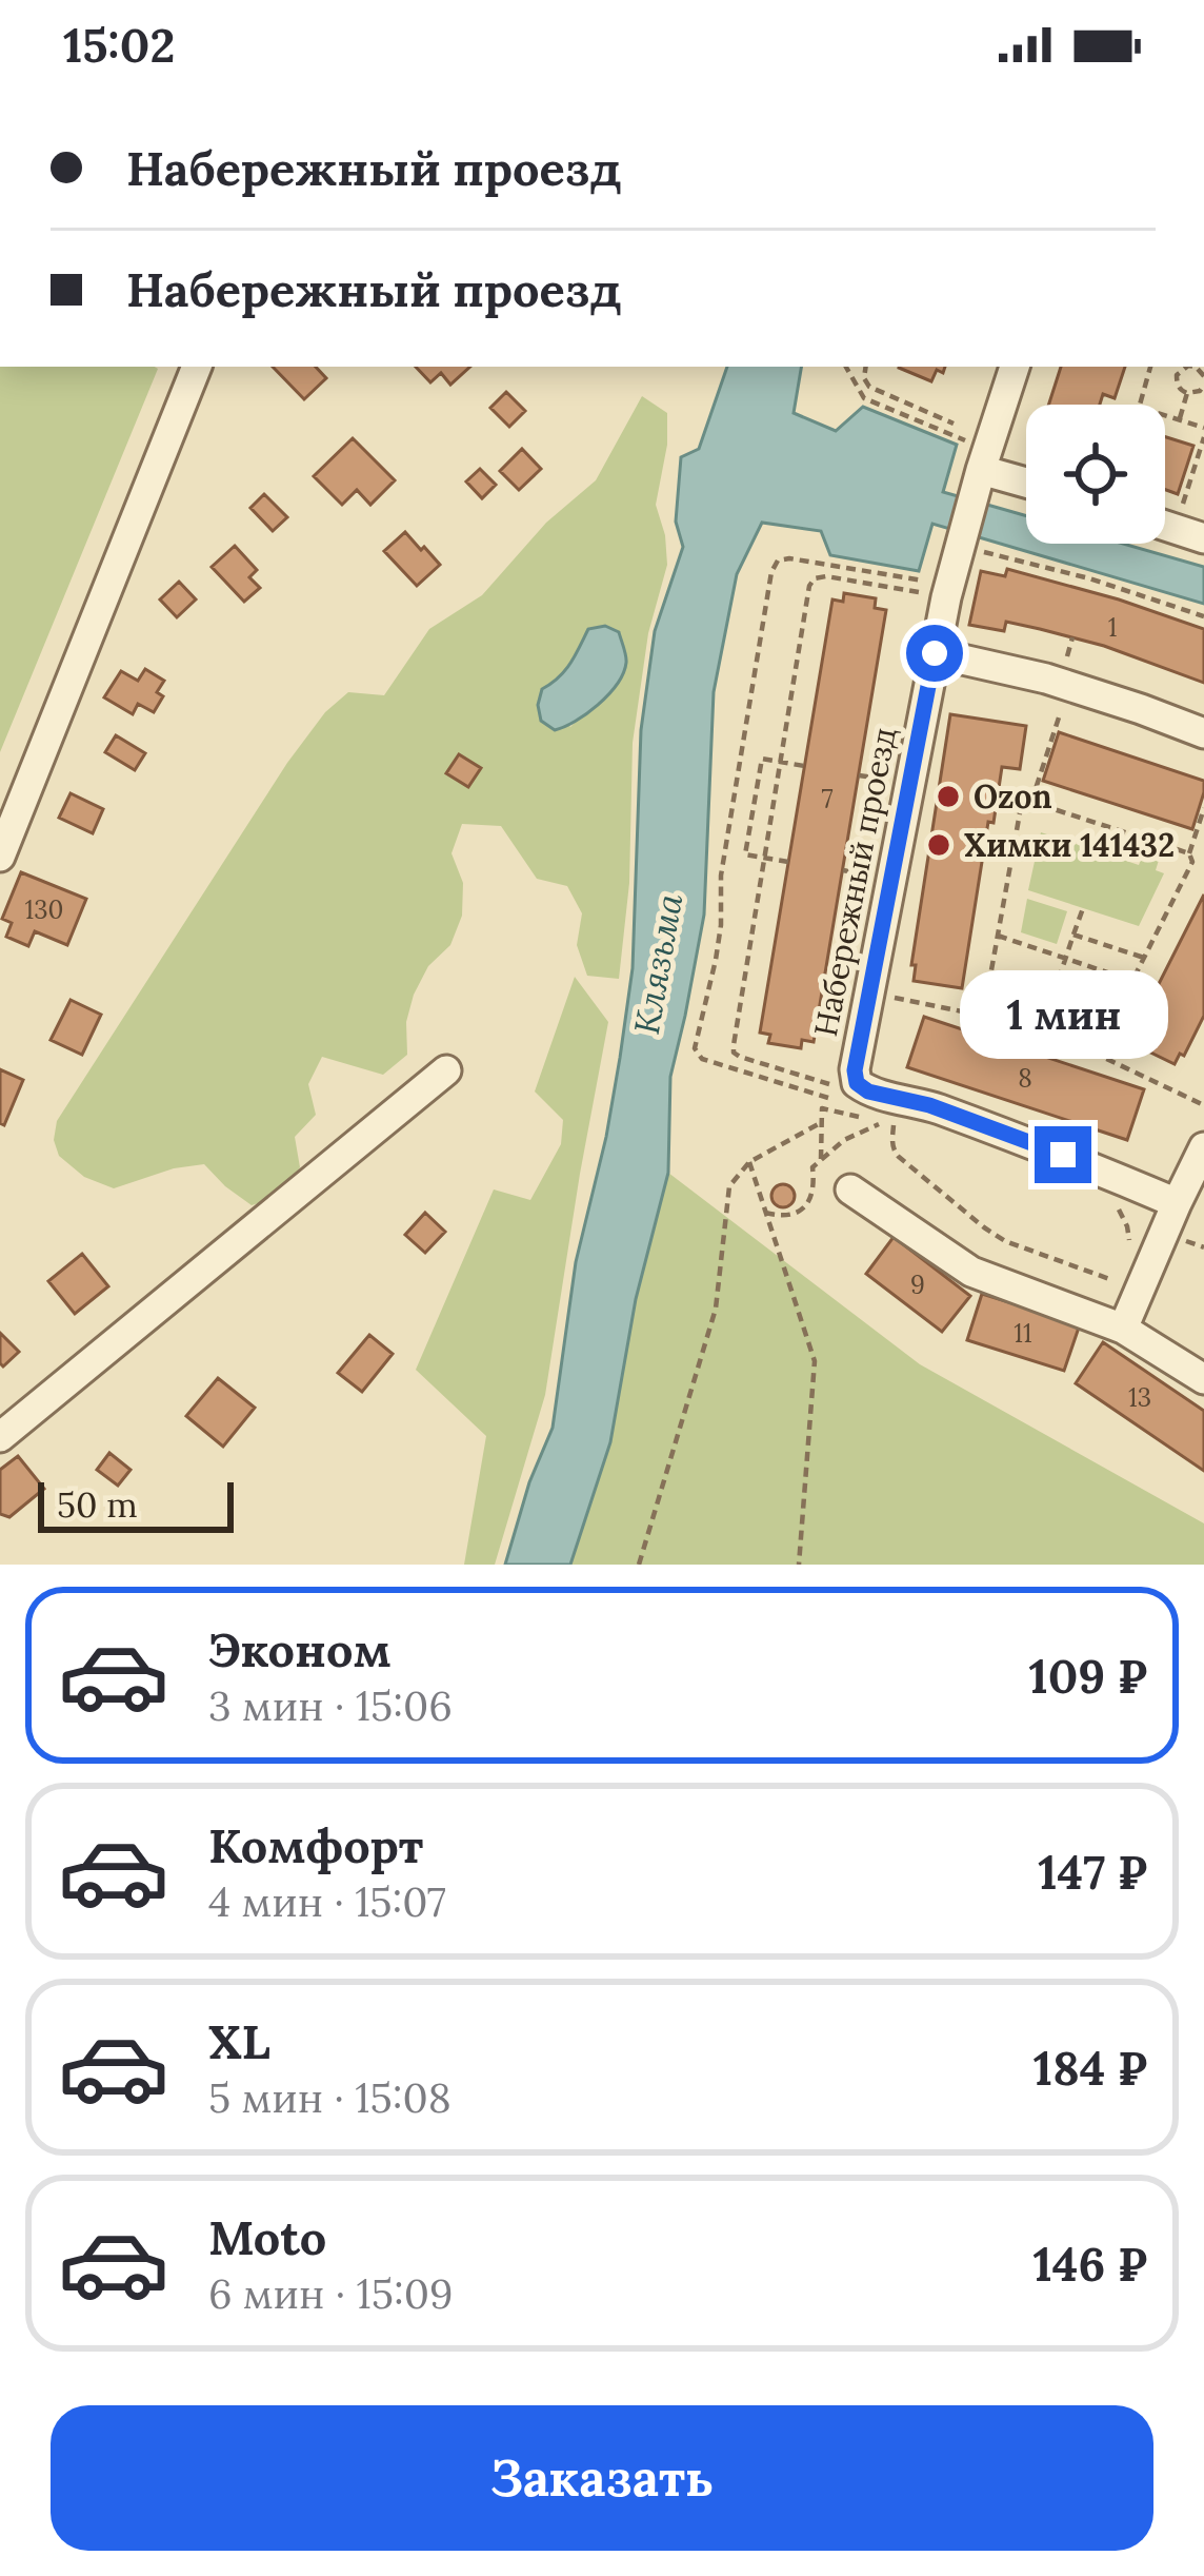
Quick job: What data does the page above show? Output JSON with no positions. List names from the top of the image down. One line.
{"streets":{"street":["Набережный проезд"]},"water":["Клязьма"],"places":["Ozon","Химки 141432"],"house_numbers":["1","7","130","8","9","11","13"],"scale_bar":"50 m","page":{"status":"15:02","banner":["Набережный проезд","Набережный проезд"],"bubble":"1 мин","scale":"50 m","list":[{"name":"Эконом","note":"3 мин · 15:06","value":"109 ₽"},{"name":"Комфорт","note":"4 мин · 15:07","value":"147 ₽"},{"name":"XL","note":"5 мин · 15:08","value":"184 ₽"},{"name":"Moto","note":"6 мин · 15:09","value":"146 ₽"}],"buttons":"Заказать"}}
